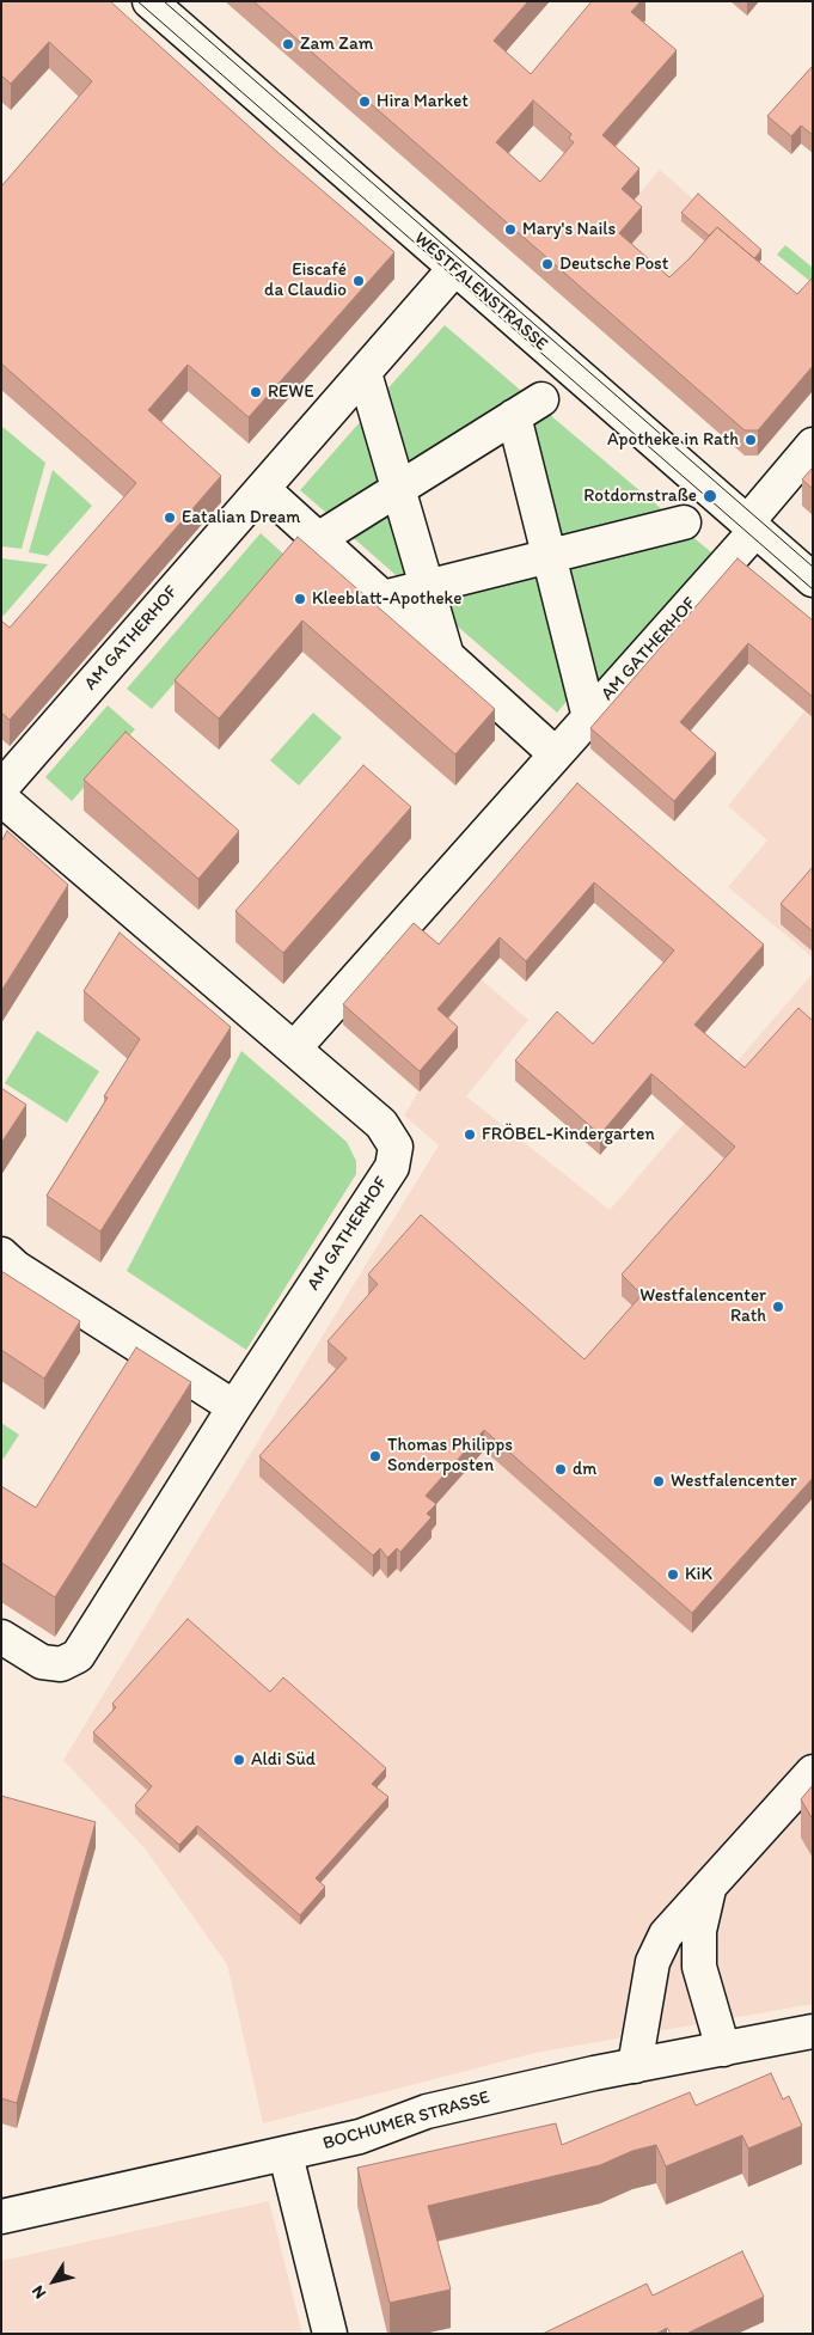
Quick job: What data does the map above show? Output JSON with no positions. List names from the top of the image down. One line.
{"streets":{"street":["WESTFALENSTRASSE","AM GATHERHOF","BOCHUMER STRASSE"]},"crossings":[["WESTFALENSTRASSE","AM GATHERHOF"]],"places":["Zam Zam","Hira Market","Mary's Nails","Deutsche Post","Eiscafé da Claudio","REWE","Apotheke in Rath","Rotdornstraße","Eatalian Dream","Kleeblatt-Apotheke","FRÖBEL-Kindergarten","Westfalencenter Rath","Thomas Philipps Sonderposten","dm","Westfalencenter","KiK","Aldi Süd"],"north":"bottom left"}
